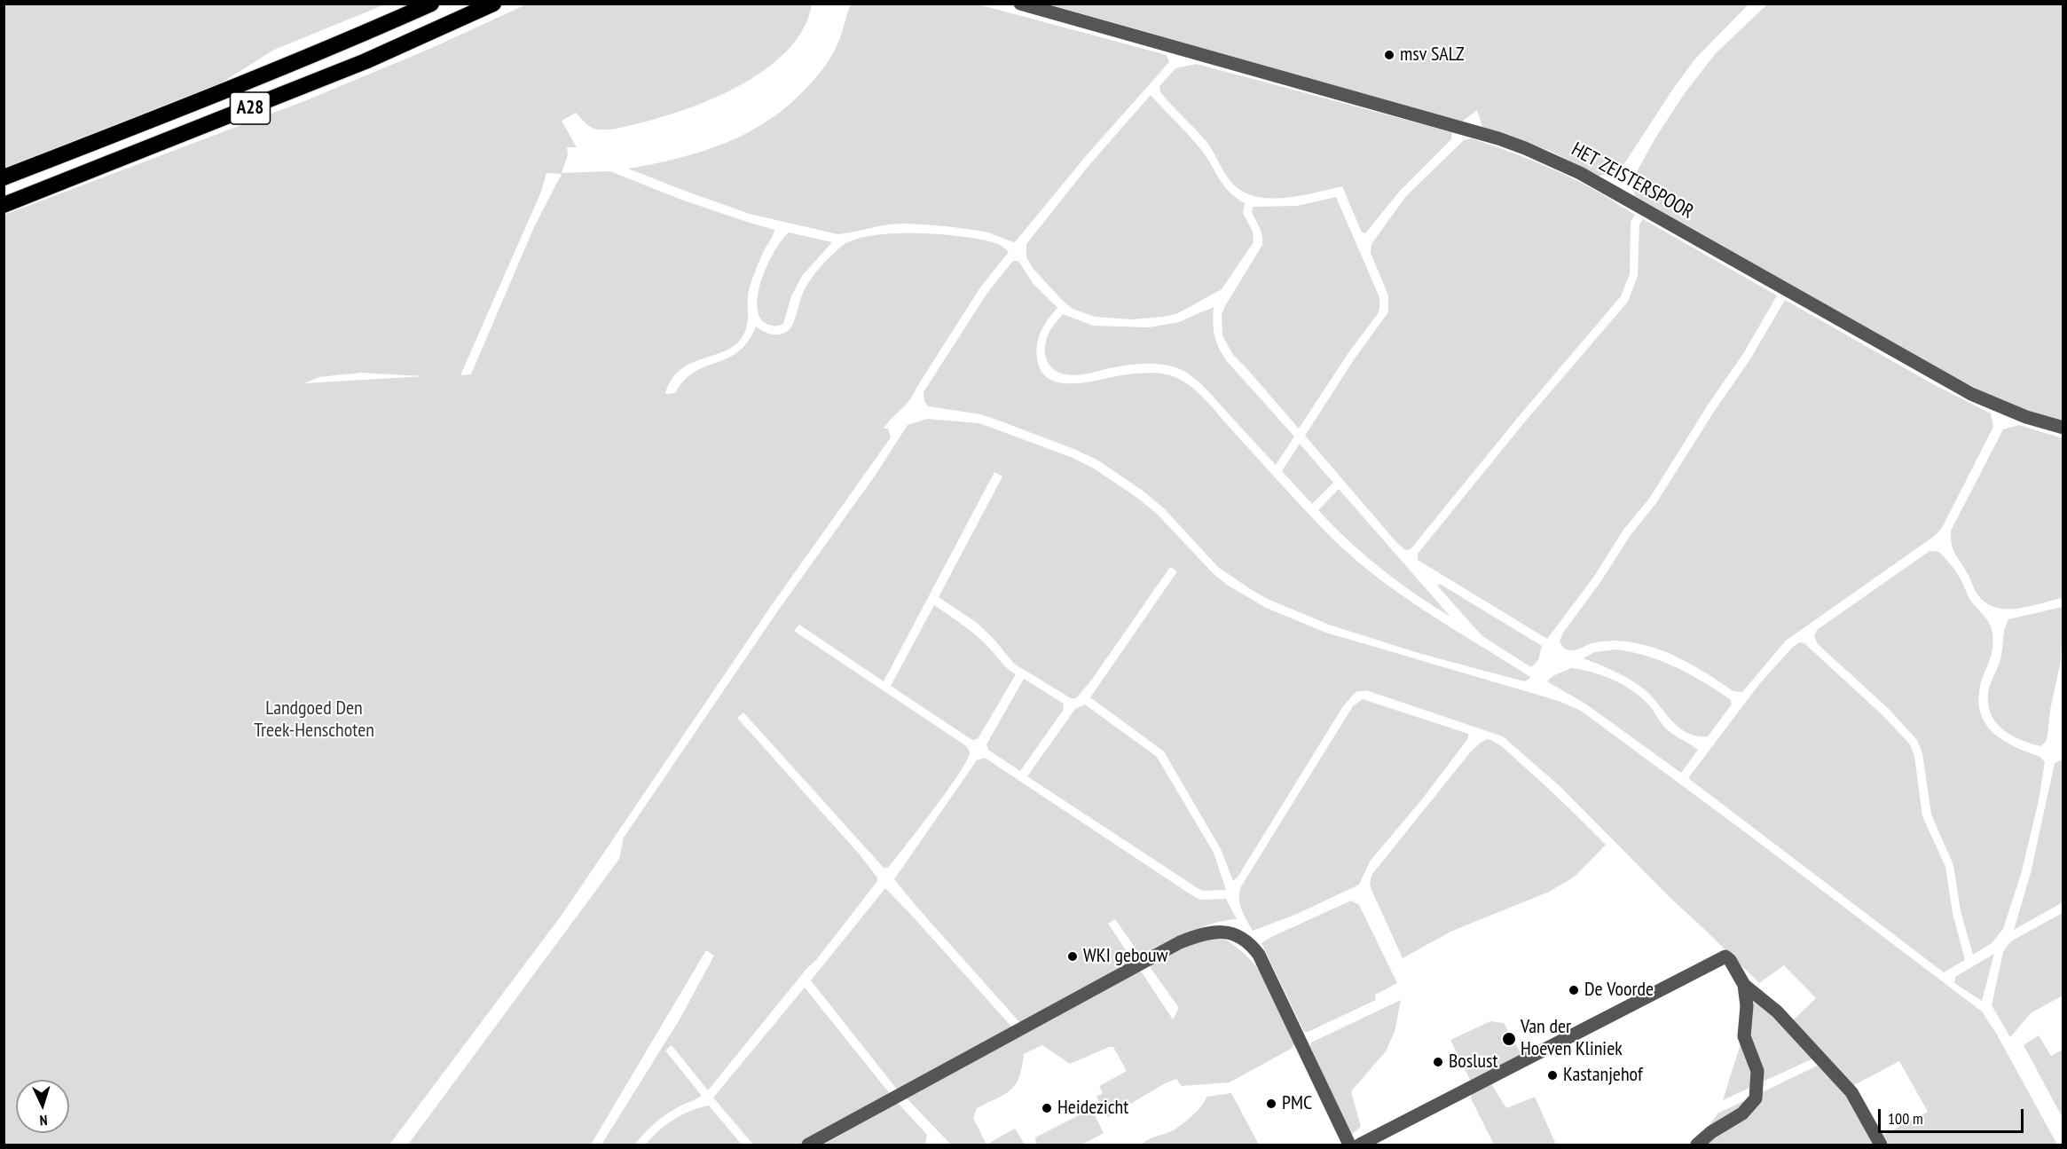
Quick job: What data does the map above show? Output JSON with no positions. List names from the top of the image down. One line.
{"streets":{"highway":["A28"],"street":["HET ZEISTERSPOOR"]},"parks":["Landgoed Den Treek-Henschoten"],"places":["msv SALZ","WKI gebouw","De Voorde","Van der Hoeven Kliniek","Boslust","Kastanjehof","PMC","Heidezicht"],"scale_bar":"100 m","north":"bottom"}
